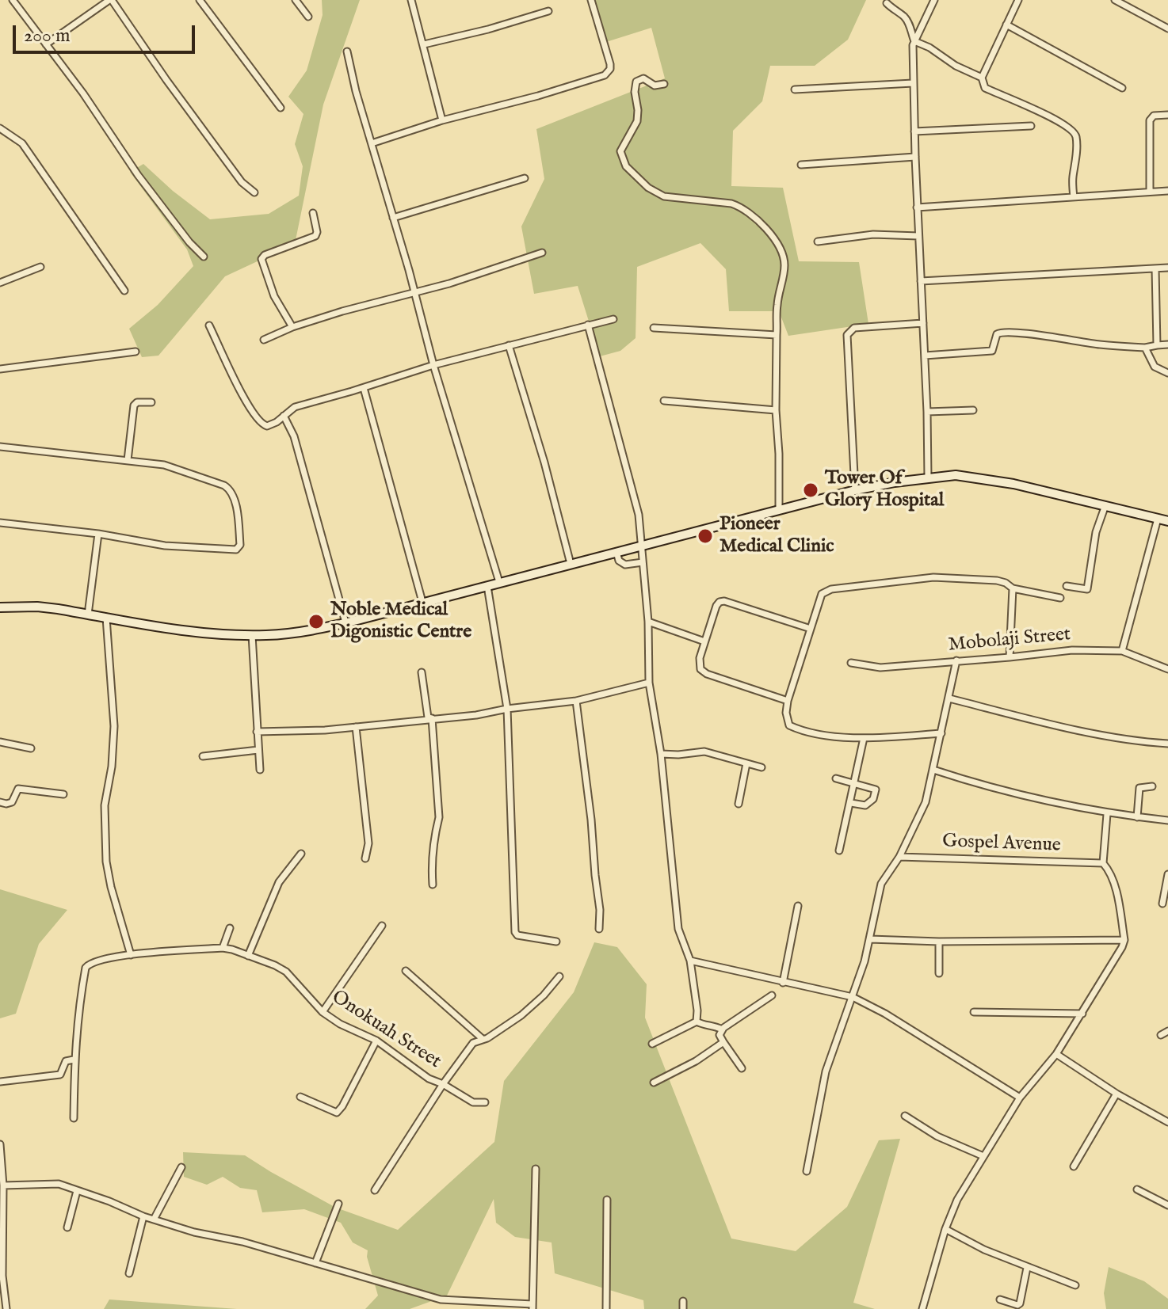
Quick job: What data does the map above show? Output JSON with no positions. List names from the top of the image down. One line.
{"streets":{"street":["Mobolaji Street","Gospel Avenue","Onokuah Street"]},"places":["Tower Of Glory Hospital","Pioneer Medical Clinic","Noble Medical Digonistic Centre"],"scale_bar":"200 m"}
